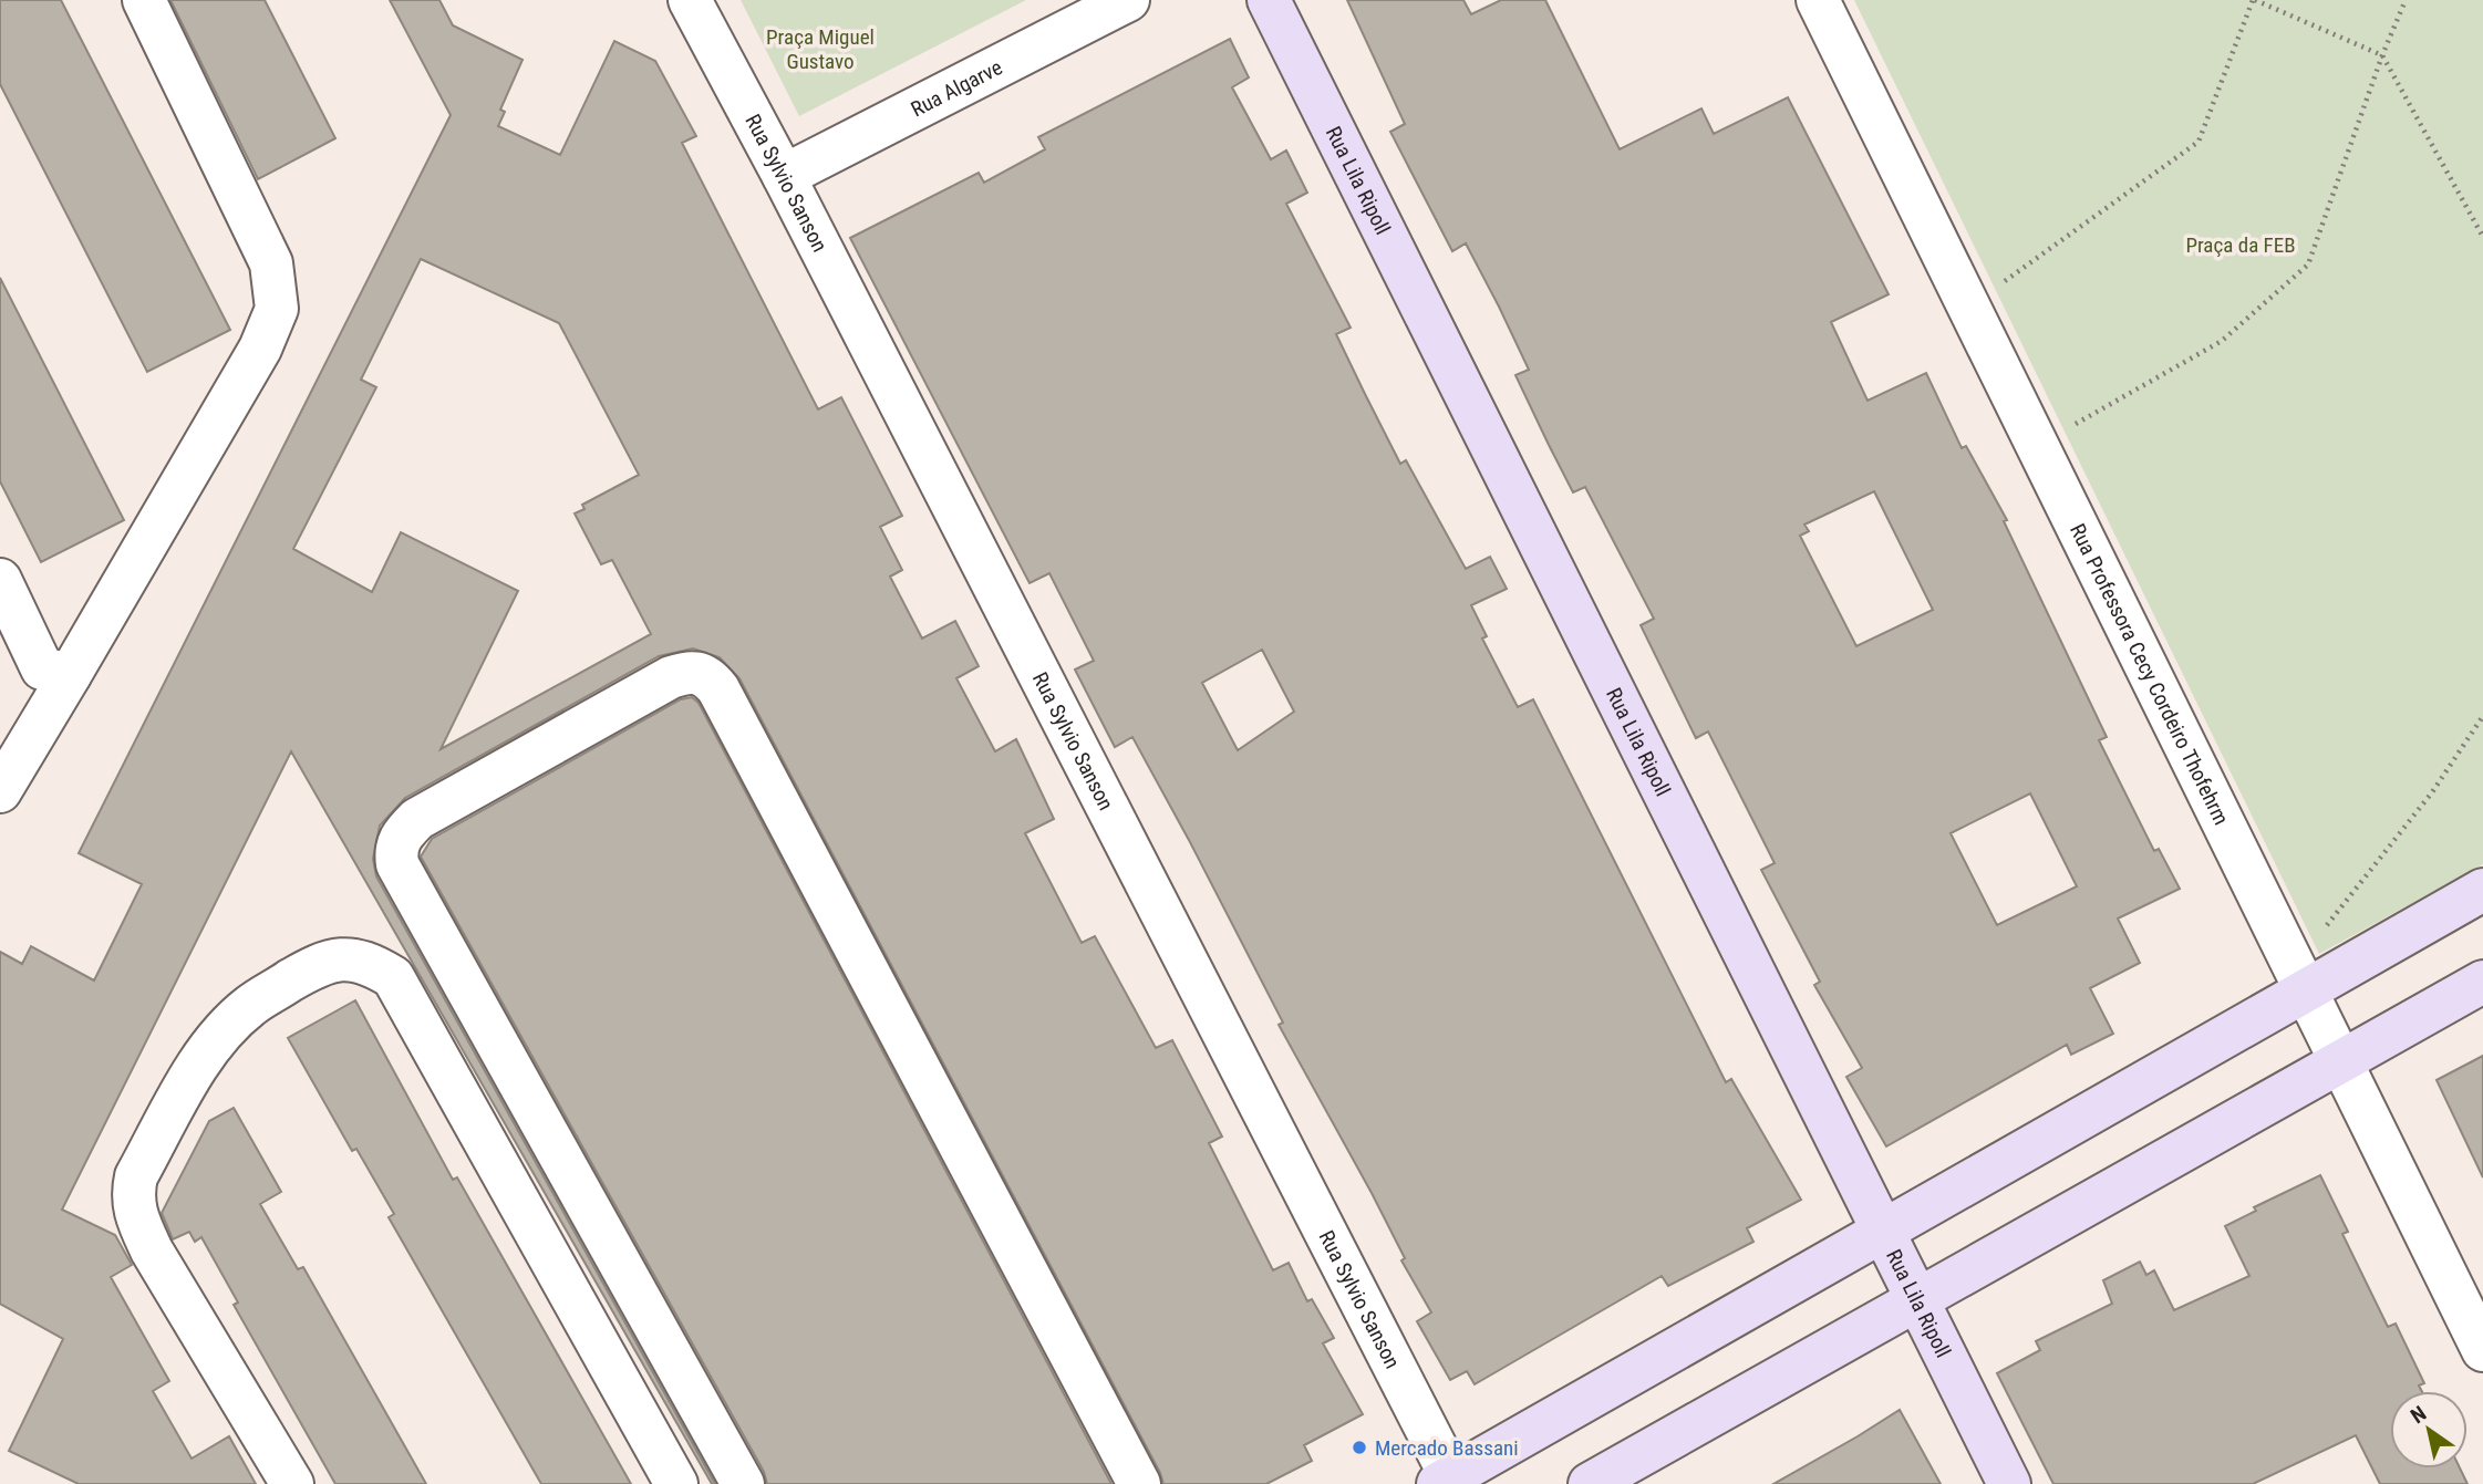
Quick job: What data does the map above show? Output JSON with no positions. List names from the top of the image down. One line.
{"streets":{"street":["Rua Algarve","Rua Lila Ripoll","Rua Sylvio Sanson","Rua Professora Cecy Cordeiro Thofehrm"]},"crossings":[["Rua Algarve","Rua Sylvio Sanson"]],"parks":["Praça Miguel Gustavo","Praça da FEB"],"places":["Mercado Bassani"],"north":"top left"}
